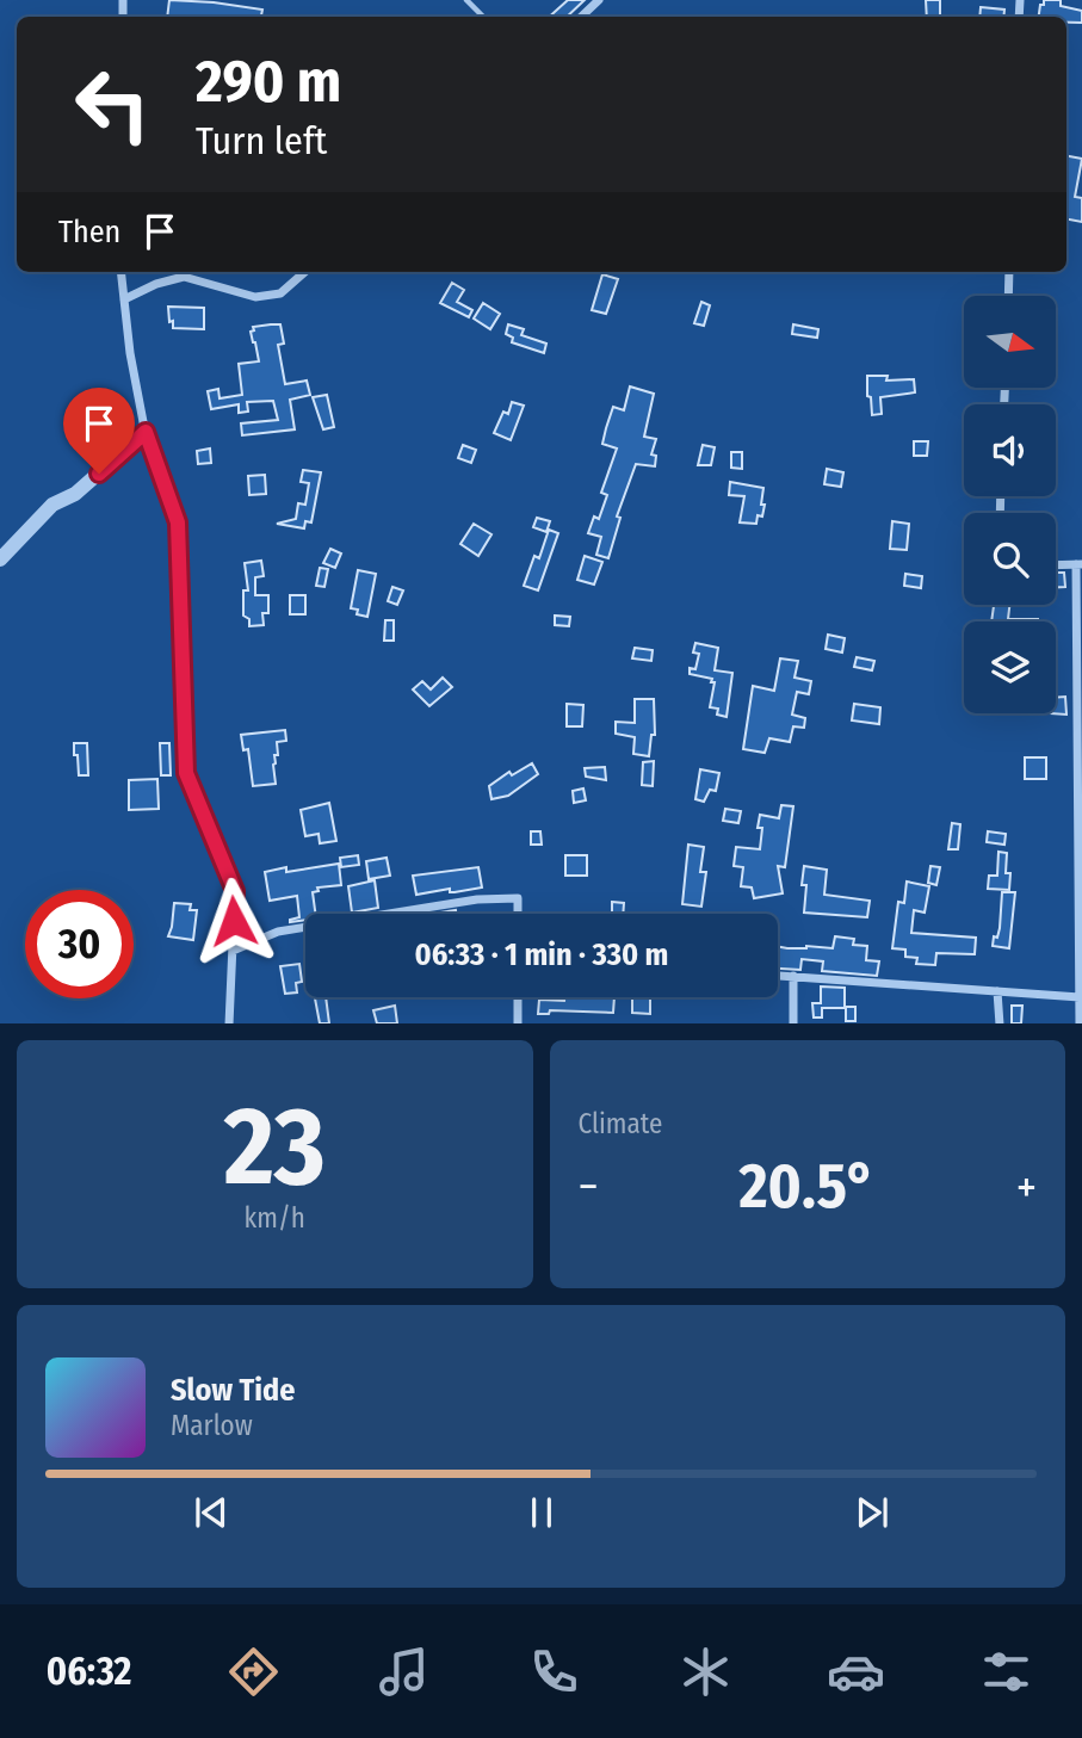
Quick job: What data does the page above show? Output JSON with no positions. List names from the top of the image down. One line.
{"north":"right","page":{"turn":["290 m","Turn left"],"then":"Then","limit":"30","trip":"06:33 · 1 min · 330 m","tile":[["23","km/h"],"Climate"],"heat":["−","20.5°","+"],"song":["Slow Tide","Marlow"],"tabs":"06:32"}}
